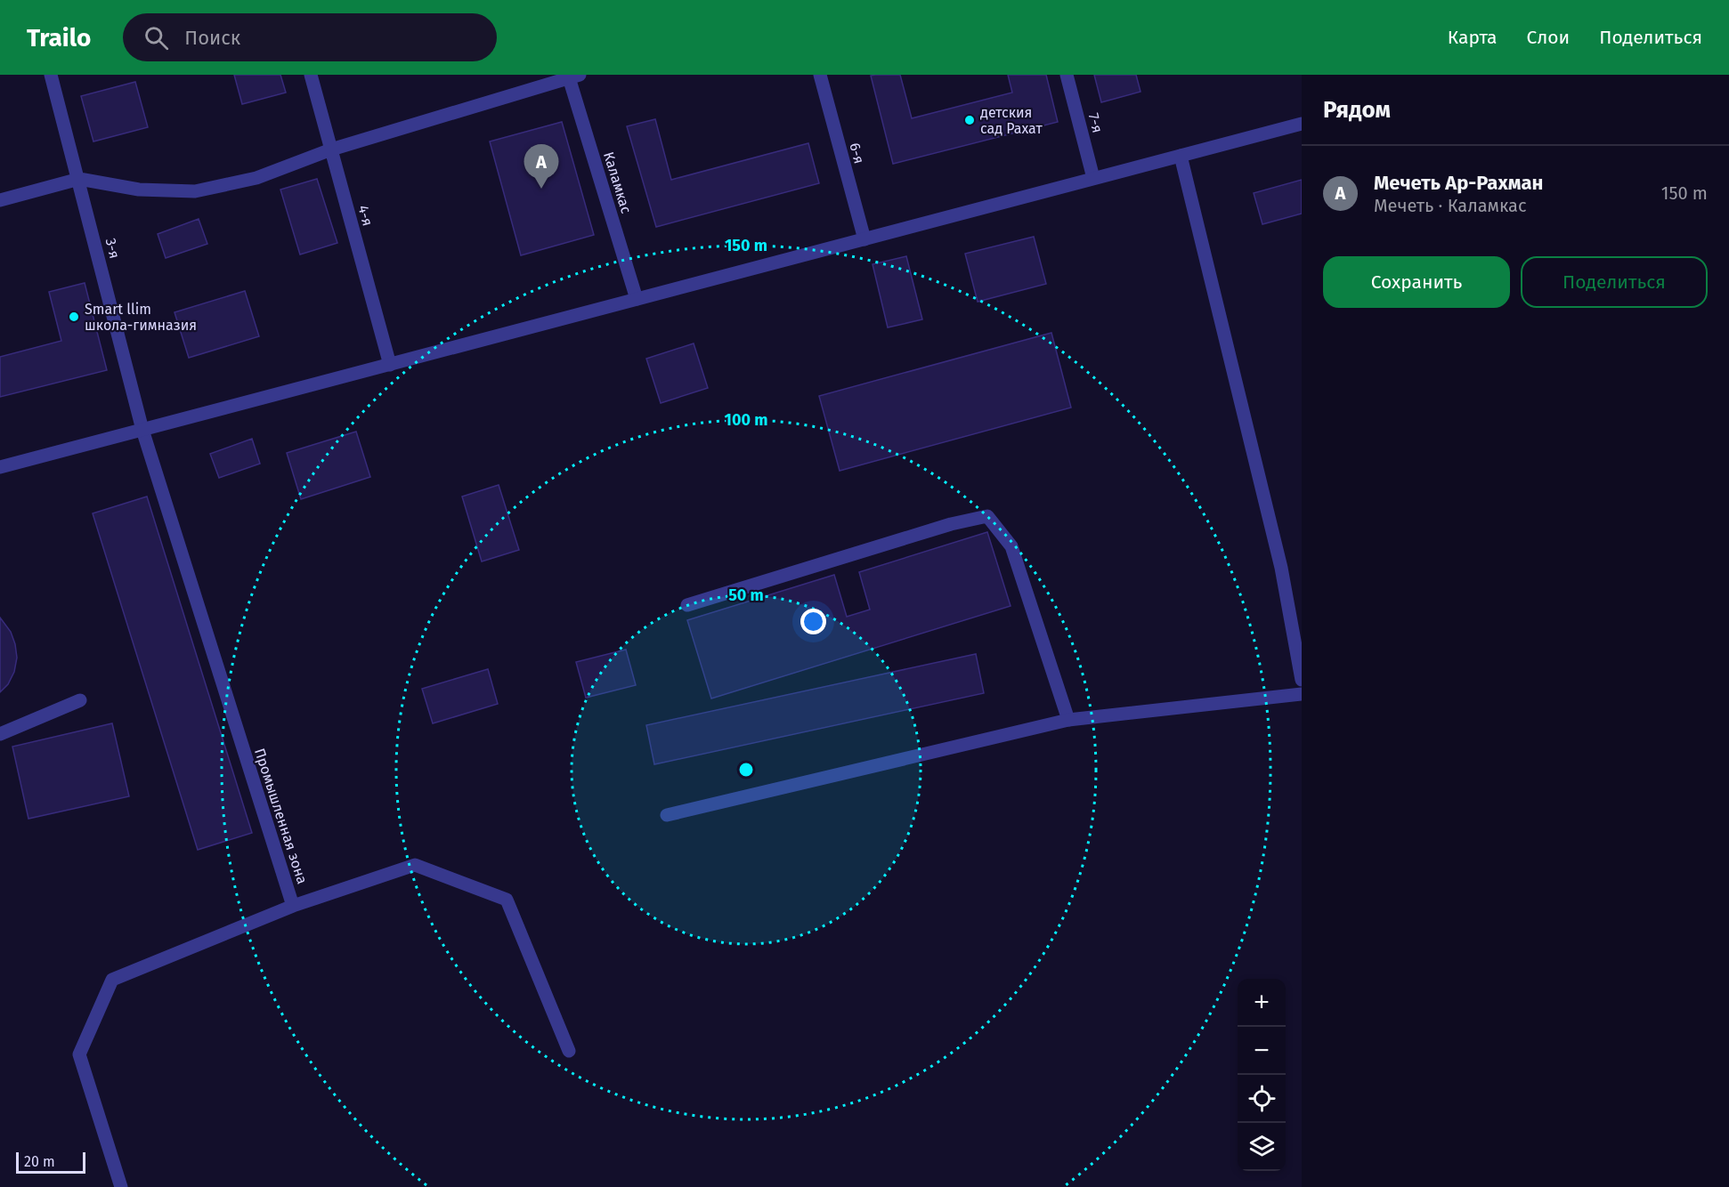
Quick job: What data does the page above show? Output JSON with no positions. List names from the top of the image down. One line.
{"streets":{"street":["7-я","6-я","Каламкас","4-я","3-я","Промышленная зона"]},"crossings":[["3-я","Промышленная зона"]],"places":["детския сад Рахат","Smart llim школа-гимназия"],"scale_bar":"20 m","page":{"header":"Trailo","search":"Поиск","nav":["Карта","Слои","Поделиться"],"heading":"Рядом","pins":"A","list":[{"mark":"A","name":"Мечеть Ар-Рахман","note":"Мечеть · Каламкас","value":"150 m"}],"buttons":["Сохранить","Поделиться"],"map_buttons":["+","−"],"scale":"20 m"},"rings":["150 m","100 m","50 m"]}
